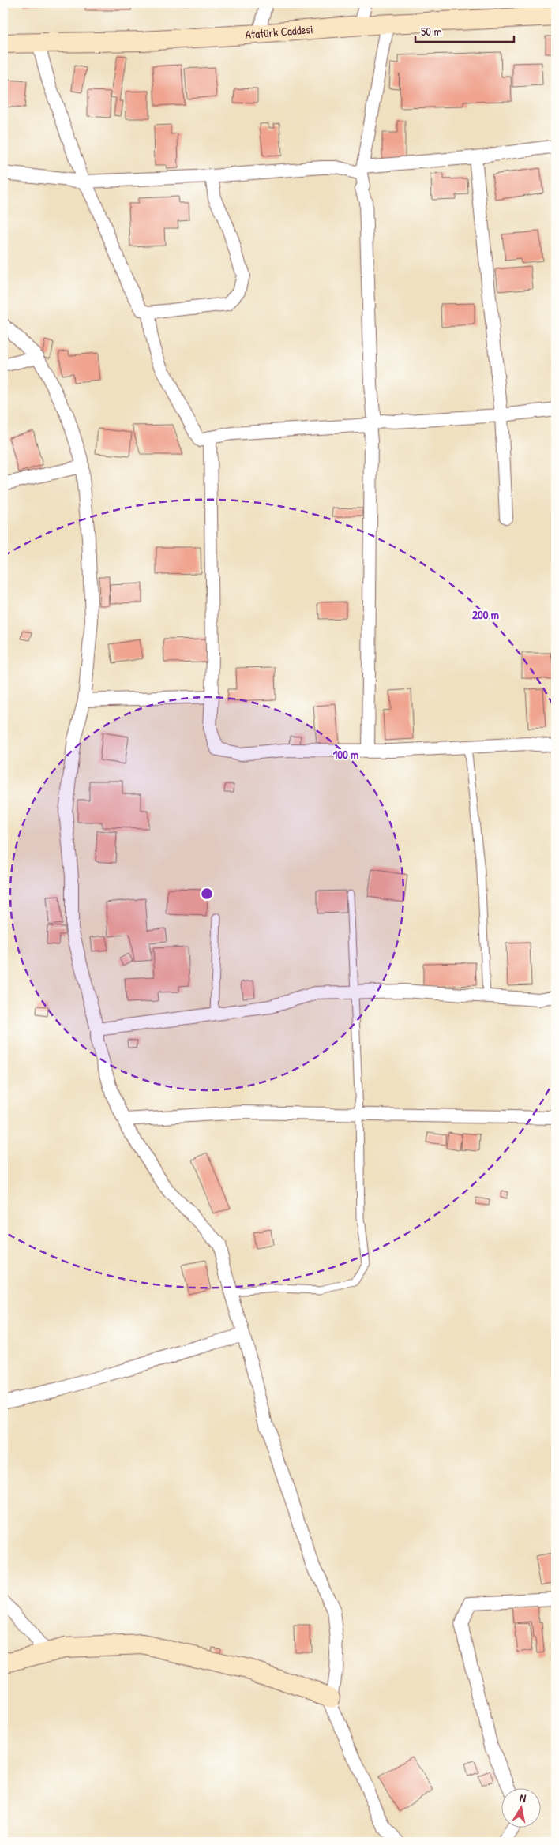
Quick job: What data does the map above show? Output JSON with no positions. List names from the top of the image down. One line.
{"streets":{"main road":["Atatürk Caddesi"]},"scale_bar":"50 m","north":"top","rings":["200 m","100 m"]}
